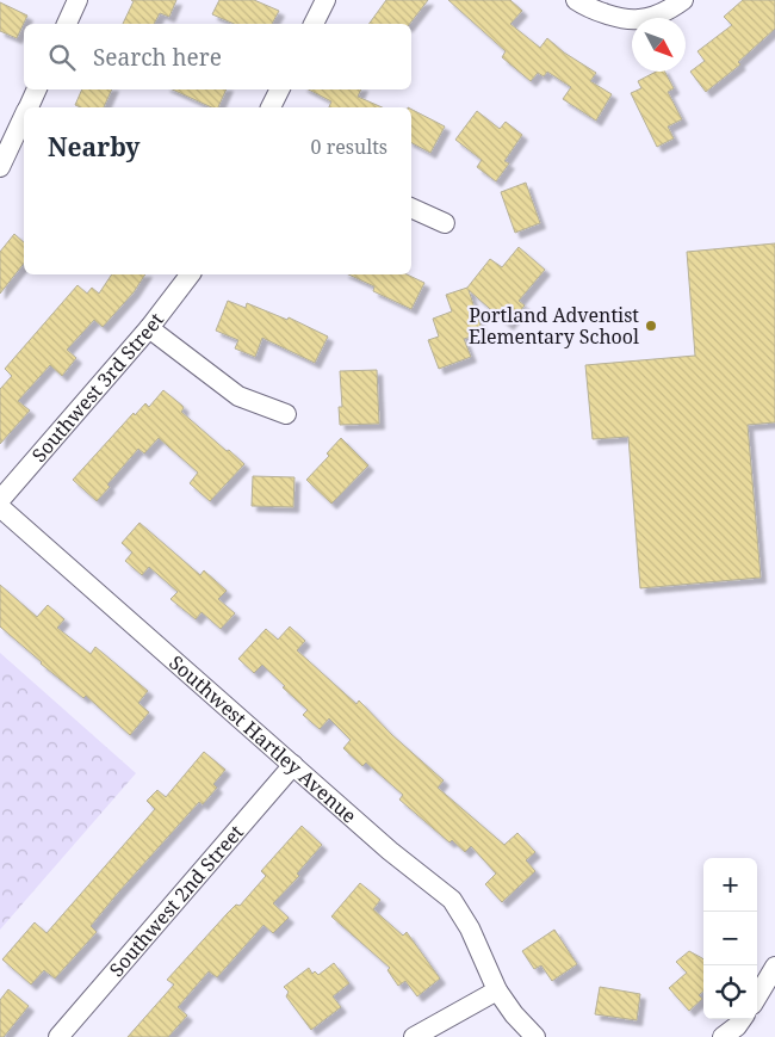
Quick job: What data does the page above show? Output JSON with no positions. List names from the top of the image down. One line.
{"streets":{"street":["Southwest 3rd Street","Southwest Hartley Avenue","Southwest 2nd Street"]},"crossings":[["Southwest Hartley Avenue","Southwest 2nd Street"]],"places":["Portland Adventist Elementary School"],"north":"bottom right","page":{"search":"Search here","heading":["Nearby","0 results"],"map_buttons":["+","−"]}}
